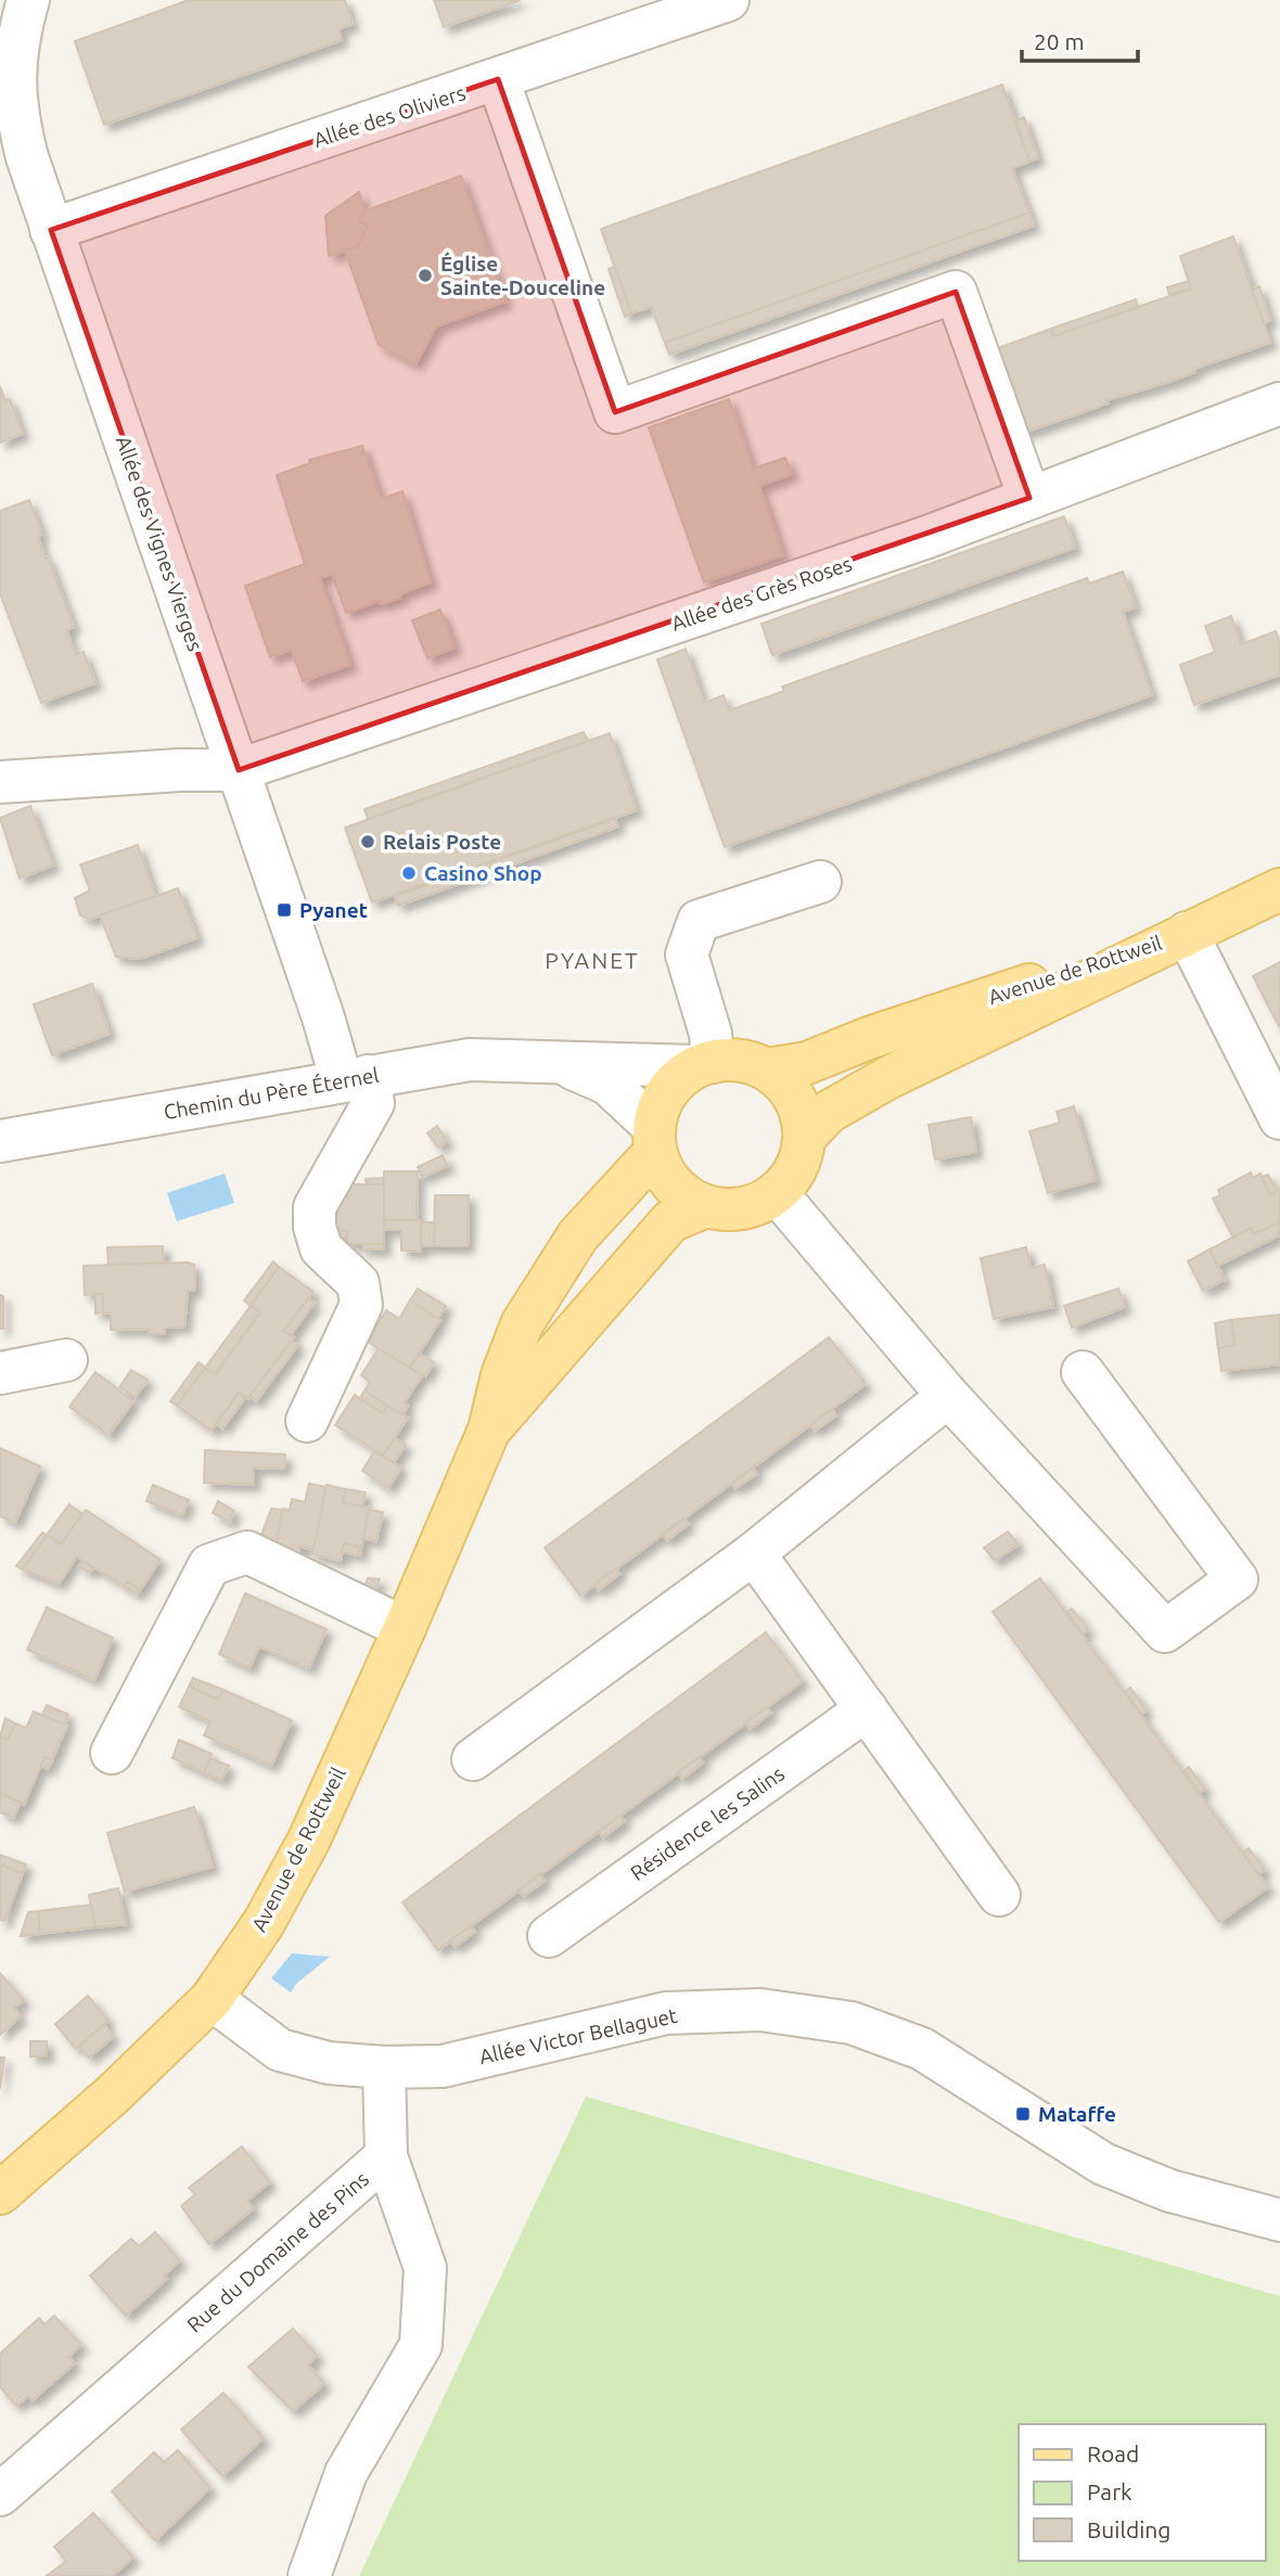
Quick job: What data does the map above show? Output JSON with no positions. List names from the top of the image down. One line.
{"streets":{"main road":["Avenue de Rottweil"],"street":["Allée des Oliviers","Allée des Vignes Vierges","Allée des Grès Roses","Chemin du Père Éternel","Résidence les Salins","Allée Victor Bellaguet","Rue du Domaine des Pins"]},"crossings":[["Allée des Oliviers","Allée des Vignes Vierges"],["Allée des Vignes Vierges","Allée des Grès Roses"],["Allée des Vignes Vierges","Chemin du Père Éternel"],["Avenue de Rottweil","Chemin du Père Éternel"],["Avenue de Rottweil","Allée Victor Bellaguet"]],"districts":["PYANET"],"places":{"other":["Église Sainte-Douceline","Relais Poste","Casino Shop"],"transit":["Pyanet","Mataffe"]},"legend":["Road","Park","Building"],"scale_bar":"20 m"}
